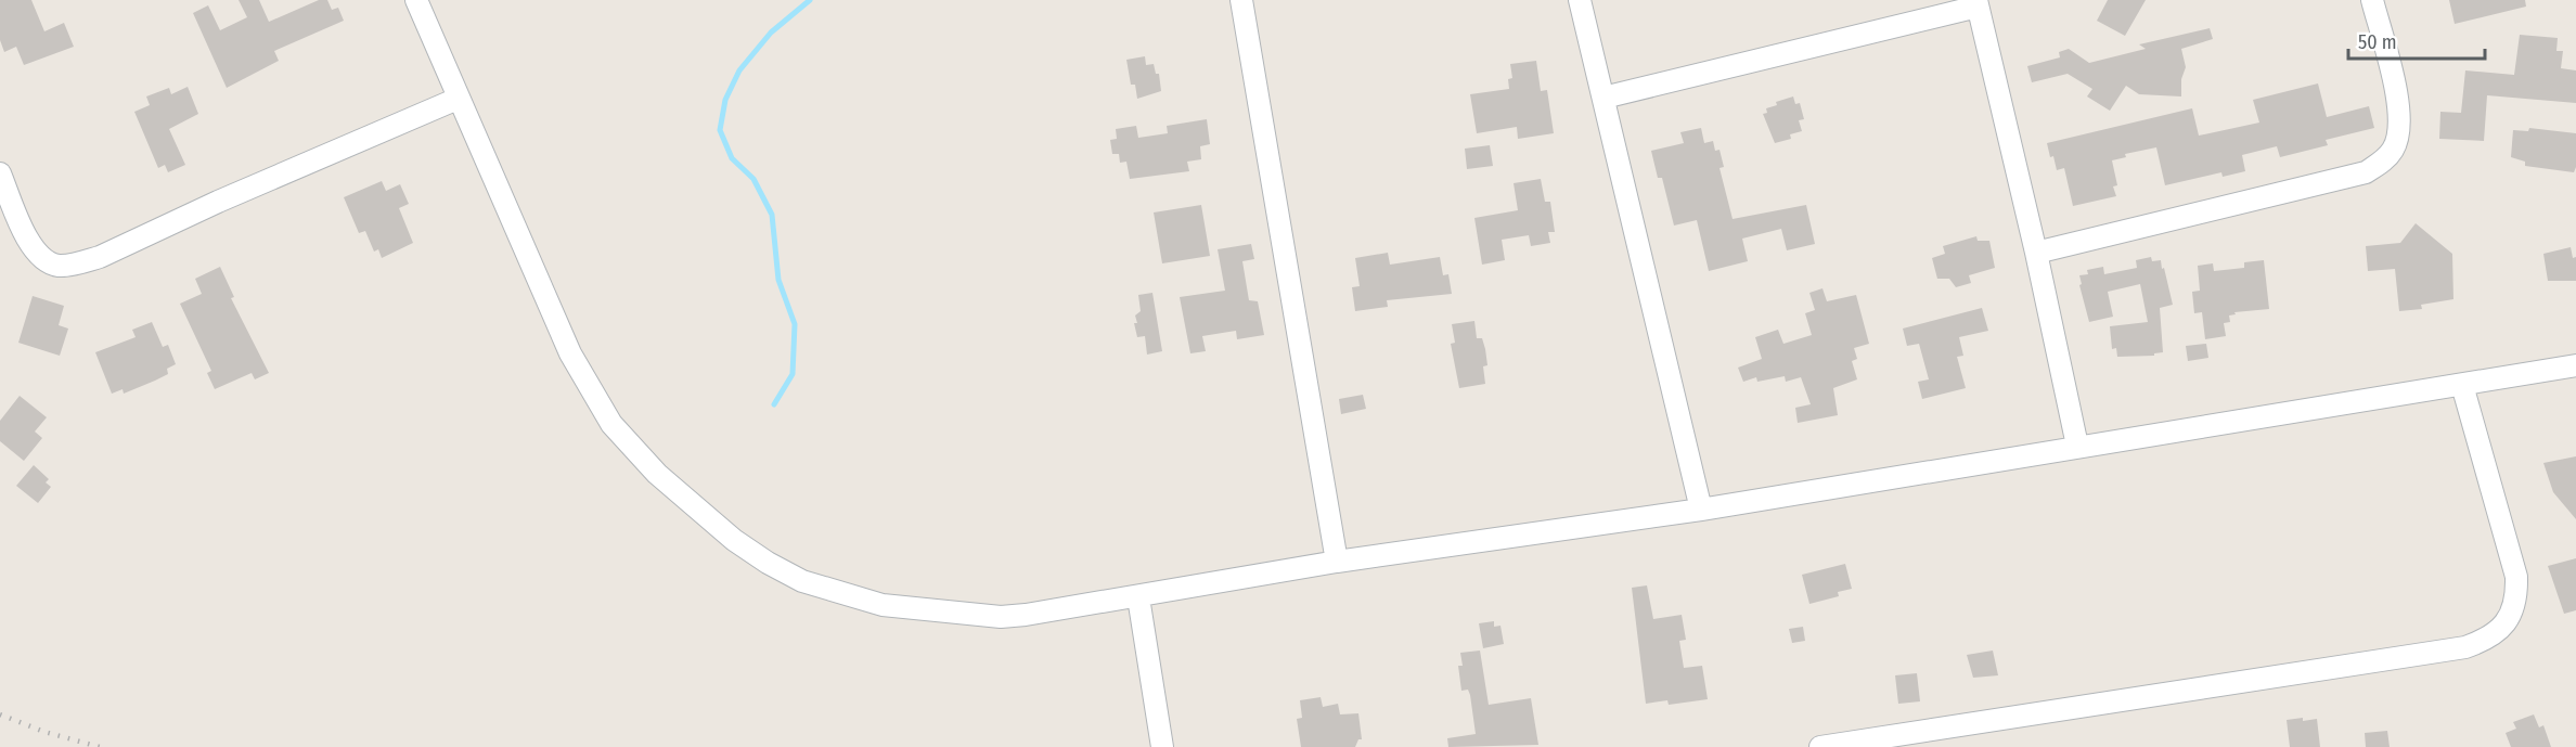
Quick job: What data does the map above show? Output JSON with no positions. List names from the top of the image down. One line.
{"scale_bar":"50 m"}
